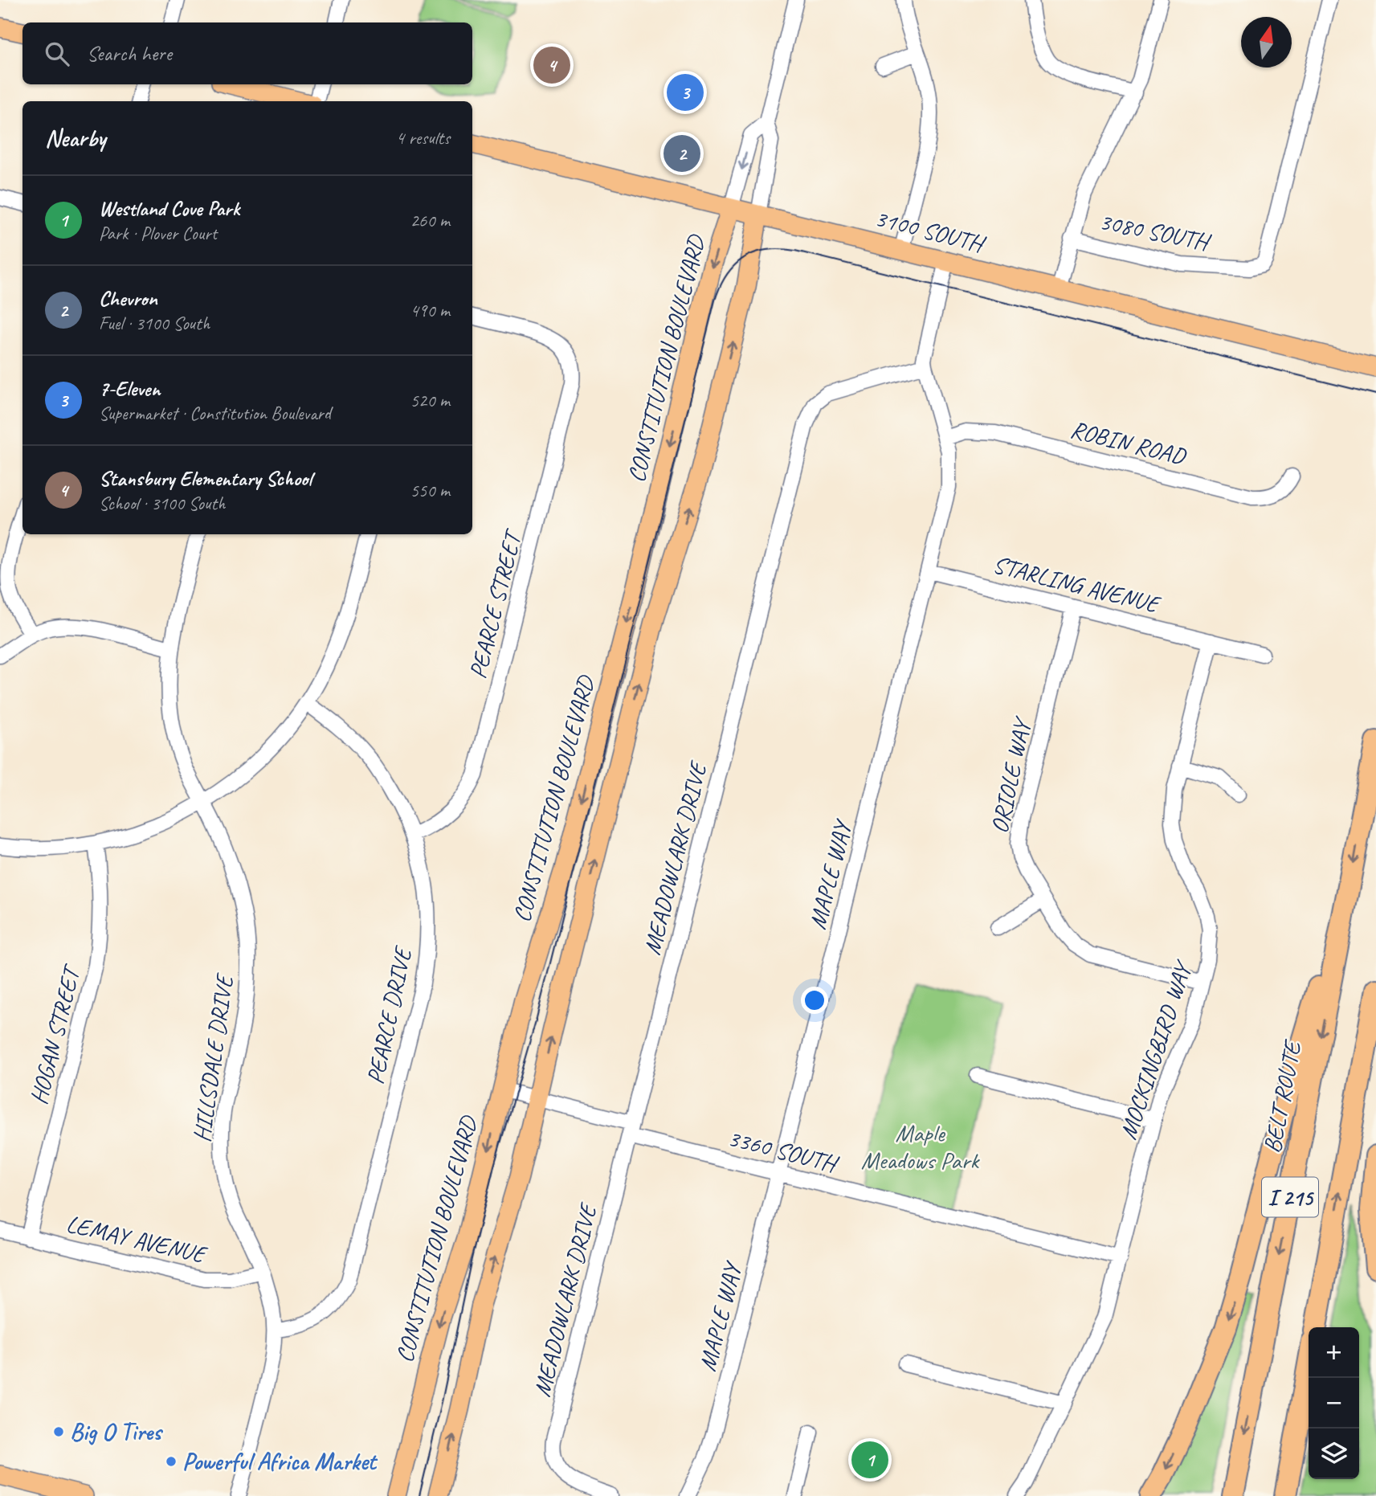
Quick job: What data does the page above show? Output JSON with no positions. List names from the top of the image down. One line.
{"streets":{"highway":["BELT ROUTE","I 215"],"main road":["3100 SOUTH","CONSTITUTION BOULEVARD"],"street":["3080 SOUTH","ROBIN ROAD","STARLING AVENUE","PEARCE STREET","ORIOLE WAY","MEADOWLARK DRIVE","MAPLE WAY","PEARCE DRIVE","HOGAN STREET","MOCKINGBIRD WAY","HILLSDALE DRIVE","3360 SOUTH","LEMAY AVENUE"]},"crossings":[["3100 SOUTH","CONSTITUTION BOULEVARD"],["3100 SOUTH","MAPLE WAY"],["CONSTITUTION BOULEVARD","3360 SOUTH"],["ROBIN ROAD","MAPLE WAY"],["STARLING AVENUE","ORIOLE WAY"],["STARLING AVENUE","MAPLE WAY"],["STARLING AVENUE","MOCKINGBIRD WAY"],["PEARCE STREET","PEARCE DRIVE"],["ORIOLE WAY","MOCKINGBIRD WAY"],["MEADOWLARK DRIVE","MAPLE WAY"],["MEADOWLARK DRIVE","3360 SOUTH"],["MAPLE WAY","3360 SOUTH"],["PEARCE DRIVE","HILLSDALE DRIVE"],["HOGAN STREET","LEMAY AVENUE"],["MOCKINGBIRD WAY","3360 SOUTH"],["HILLSDALE DRIVE","LEMAY AVENUE"]],"parks":["Maple Meadows Park"],"places":["Big O Tires","Powerful Africa Market"],"north":"top","page":{"search":"Search here","pins":["4","3","2","1"],"heading":["Nearby","4 results"],"list":[{"mark":"1","name":"Westland Cove Park","note":"Park · Plover Court","value":"260 m"},{"mark":"2","name":"Chevron","note":"Fuel · 3100 South","value":"490 m"},{"mark":"3","name":"7-Eleven","note":"Supermarket · Constitution Boulevard","value":"520 m"},{"mark":"4","name":"Stansbury Elementary School","note":"School · 3100 South","value":"550 m"}],"map_buttons":["+","−"]}}
